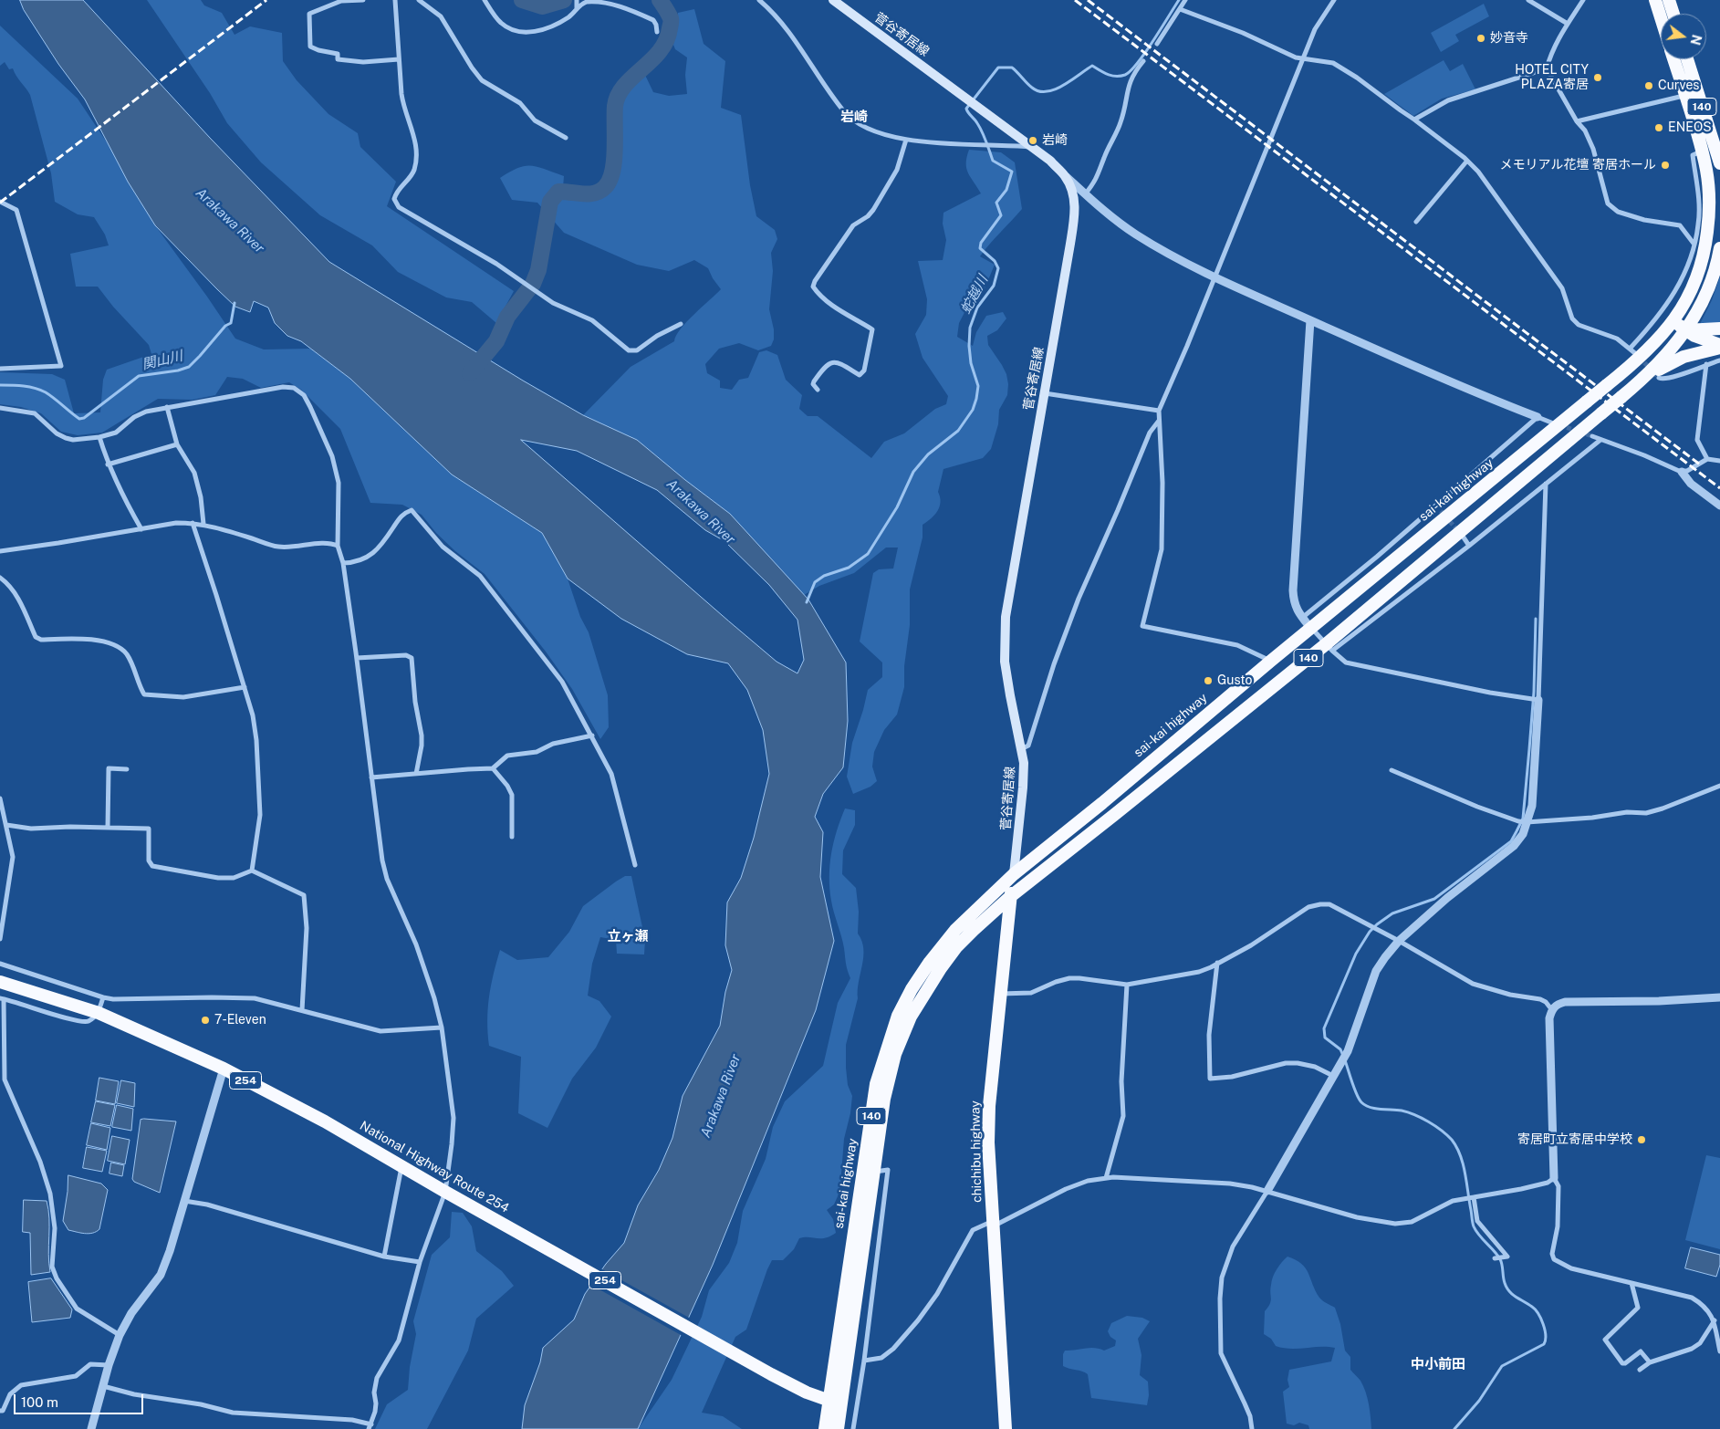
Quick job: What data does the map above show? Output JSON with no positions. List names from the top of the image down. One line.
{"streets":{"highway":["140","sai-kai highway","254","chichibu highway","National Highway Route 254"],"main road":["菅谷寄居線"]},"crossings":[["菅谷寄居線","sai-kai highway"],["菅谷寄居線","chichibu highway"],["140","sai-kai highway"],["140","National Highway Route 254"],["sai-kai highway","chichibu highway"],["sai-kai highway","National Highway Route 254"]],"districts":["岩崎","立ヶ瀬","中小前田"],"water":["Arakawa River","蛇越川","関山川"],"places":["妙音寺","HOTEL CITY PLAZA寄居","Curves","ENEOS","岩崎","メモリアル花壇 寄居ホール","Gusto","7-Eleven","寄居町立寄居中学校"],"scale_bar":"100 m","north":"right"}
